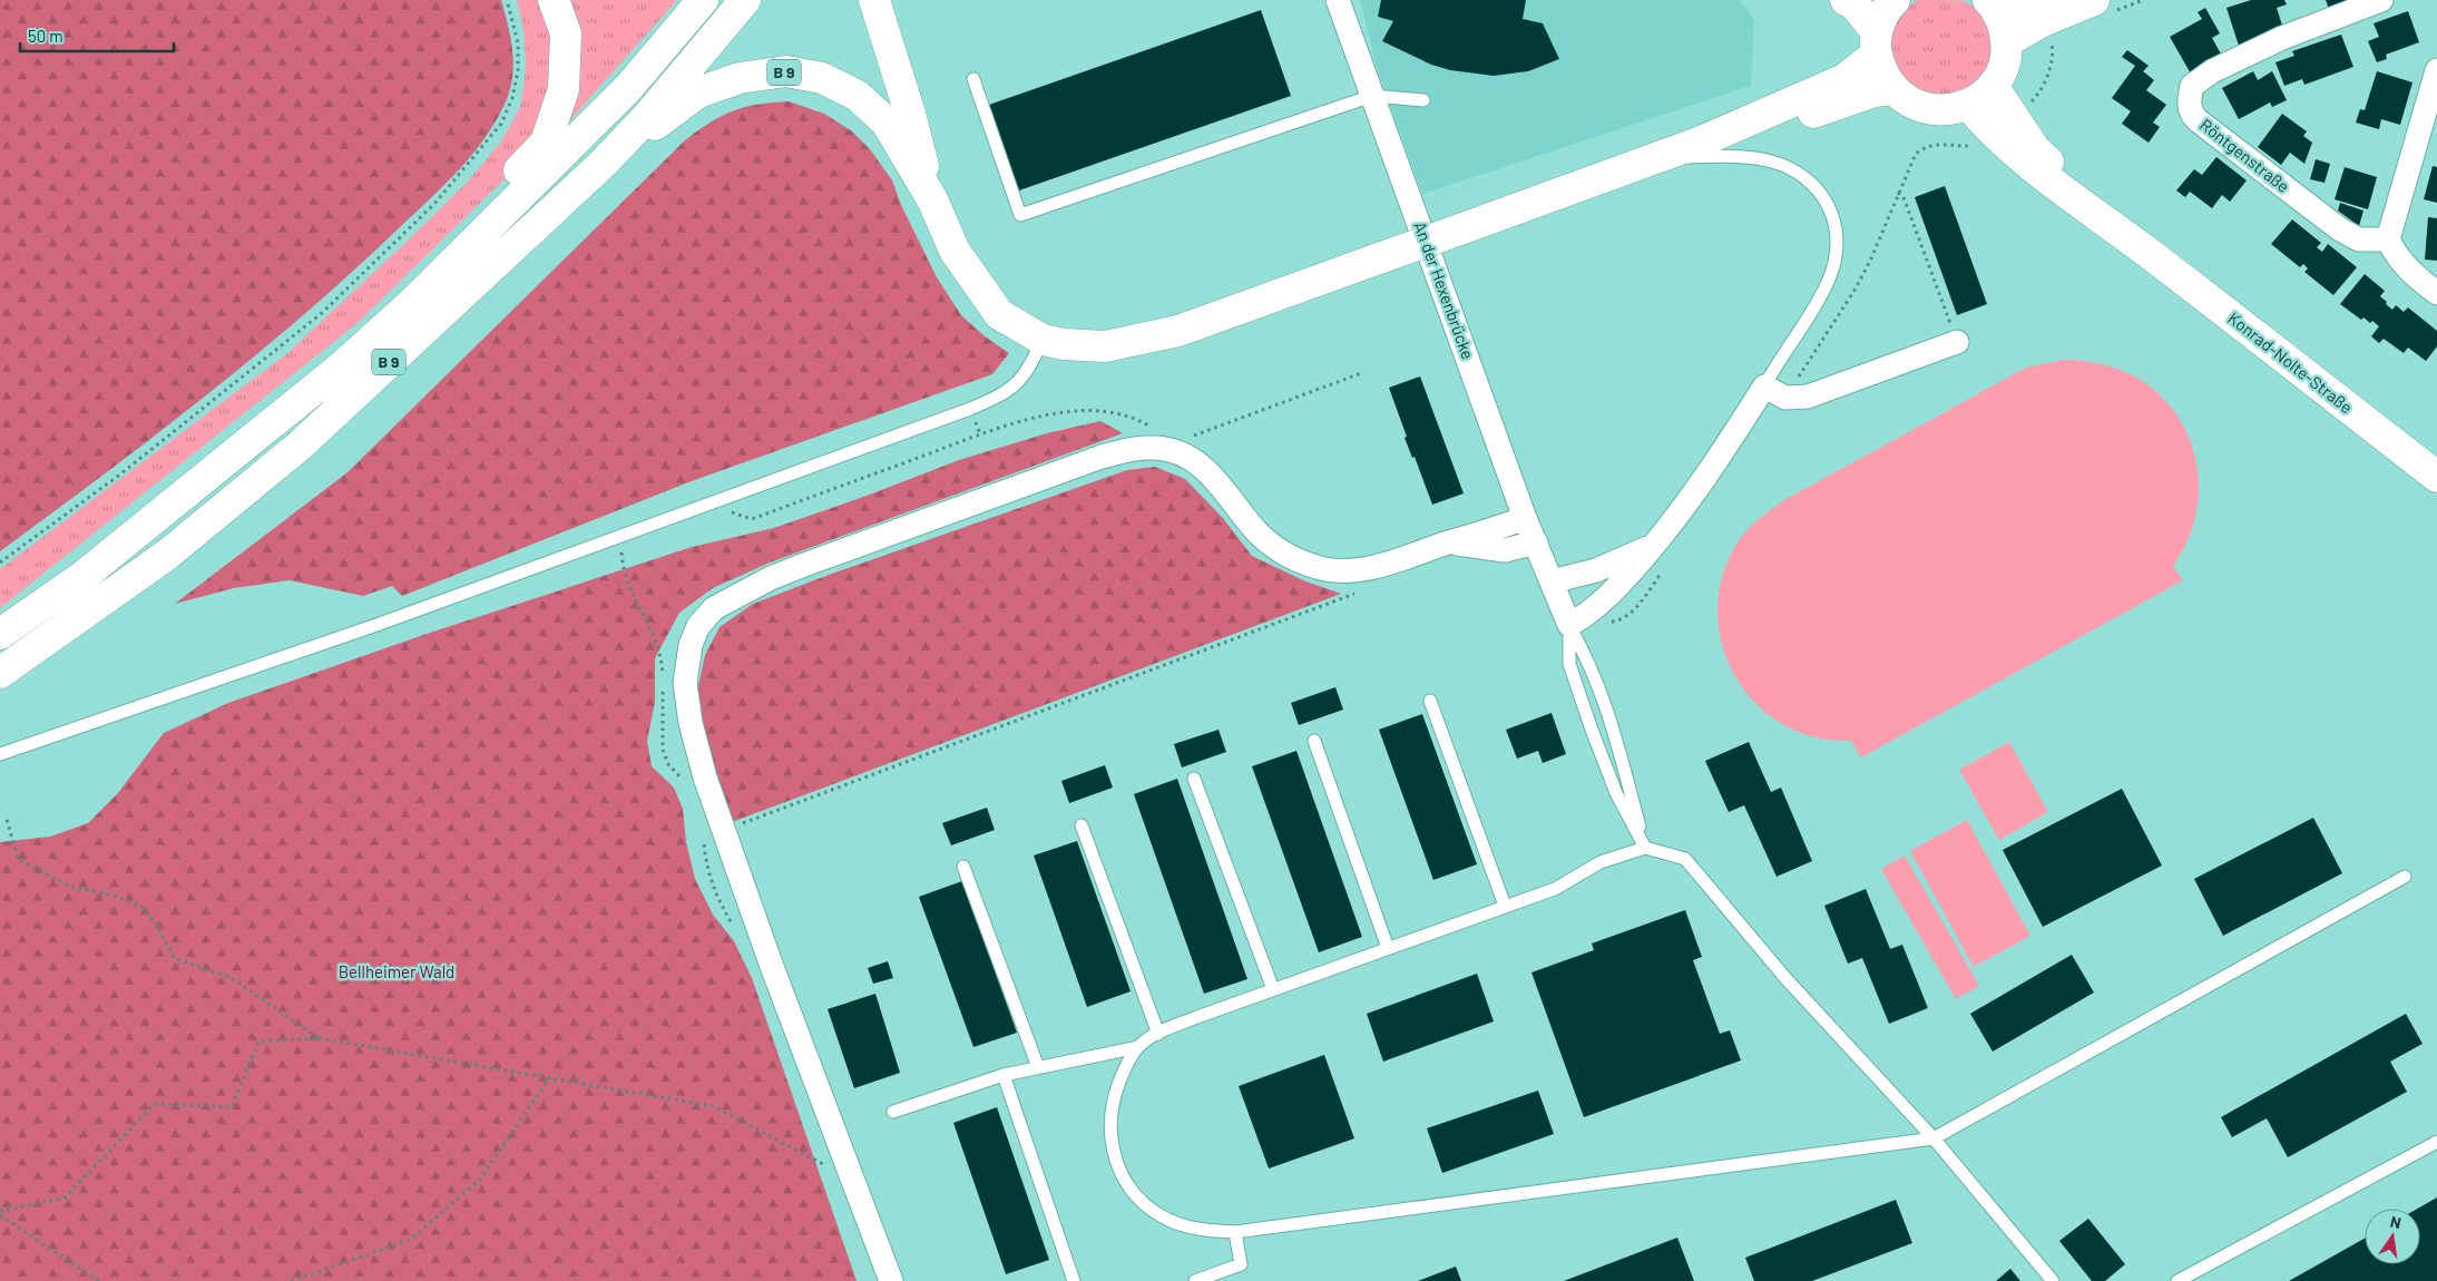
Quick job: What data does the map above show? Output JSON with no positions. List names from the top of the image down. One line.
{"streets":{"main road":["B 9","Konrad-Nolte-Straße"],"street":["Röntgenstraße","An der Hexenbrücke"]},"parks":["Bellheimer Wald"],"scale_bar":"50 m","north":"top"}
